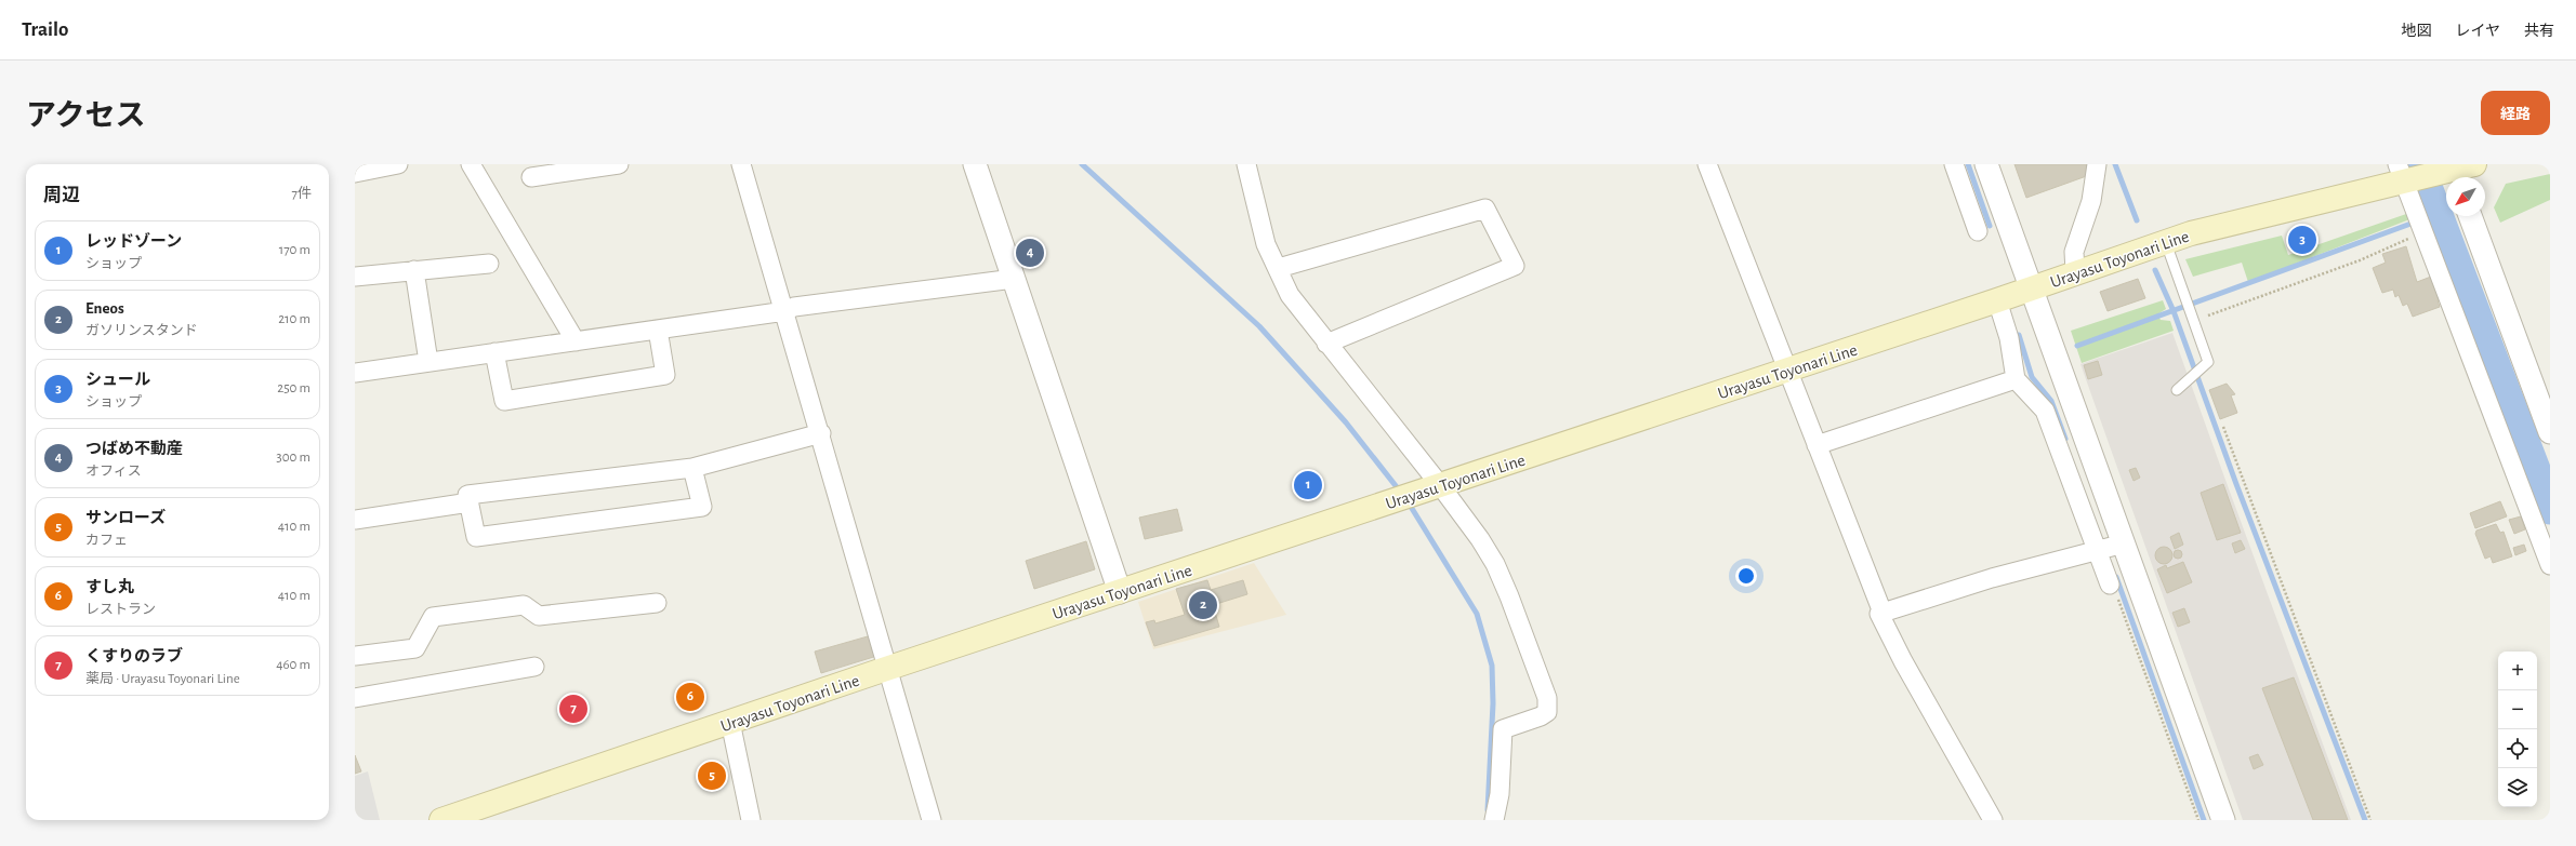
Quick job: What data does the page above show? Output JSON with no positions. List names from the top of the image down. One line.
{"streets":{"main road":["Urayasu Toyonari Line"]},"north":"bottom left","page":{"header":"Trailo","nav":["地図","レイヤ","共有"],"title":"アクセス","buttons":"経路","heading":["周辺","7件"],"list":[{"mark":"1","name":"レッドゾーン","note":"ショップ","value":"170 m"},{"mark":"2","name":"Eneos","note":"ガソリンスタンド","value":"210 m"},{"mark":"3","name":"シュール","note":"ショップ","value":"250 m"},{"mark":"4","name":"つばめ不動産","note":"オフィス","value":"300 m"},{"mark":"5","name":"サンローズ","note":"カフェ","value":"410 m"},{"mark":"6","name":"すし丸","note":"レストラン","value":"410 m"},{"mark":"7","name":"くすりのラブ","note":"薬局 · Urayasu Toyonari Line","value":"460 m"}],"pins":["3","4","1","2","6","7","5"],"map_buttons":["+","−"]}}
